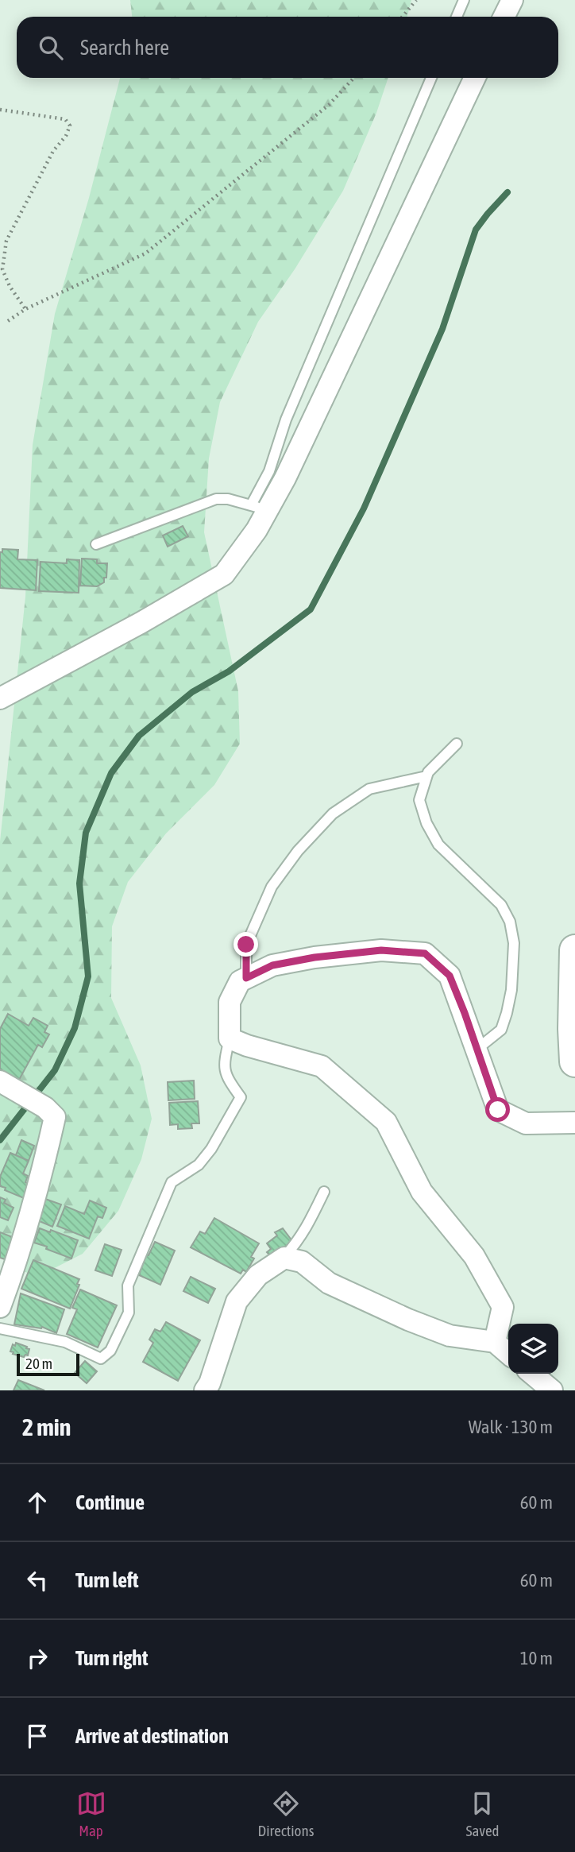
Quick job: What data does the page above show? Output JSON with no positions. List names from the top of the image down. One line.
{"scale_bar":"20 m","page":{"search":"Search here","scale":"20 m","heading":["2 min","Walk · 130 m"],"list":[["Continue","60 m"],["Turn left","60 m"],["Turn right","10 m"],"Arrive at destination"],"nav":["Map","Directions","Saved"]}}
